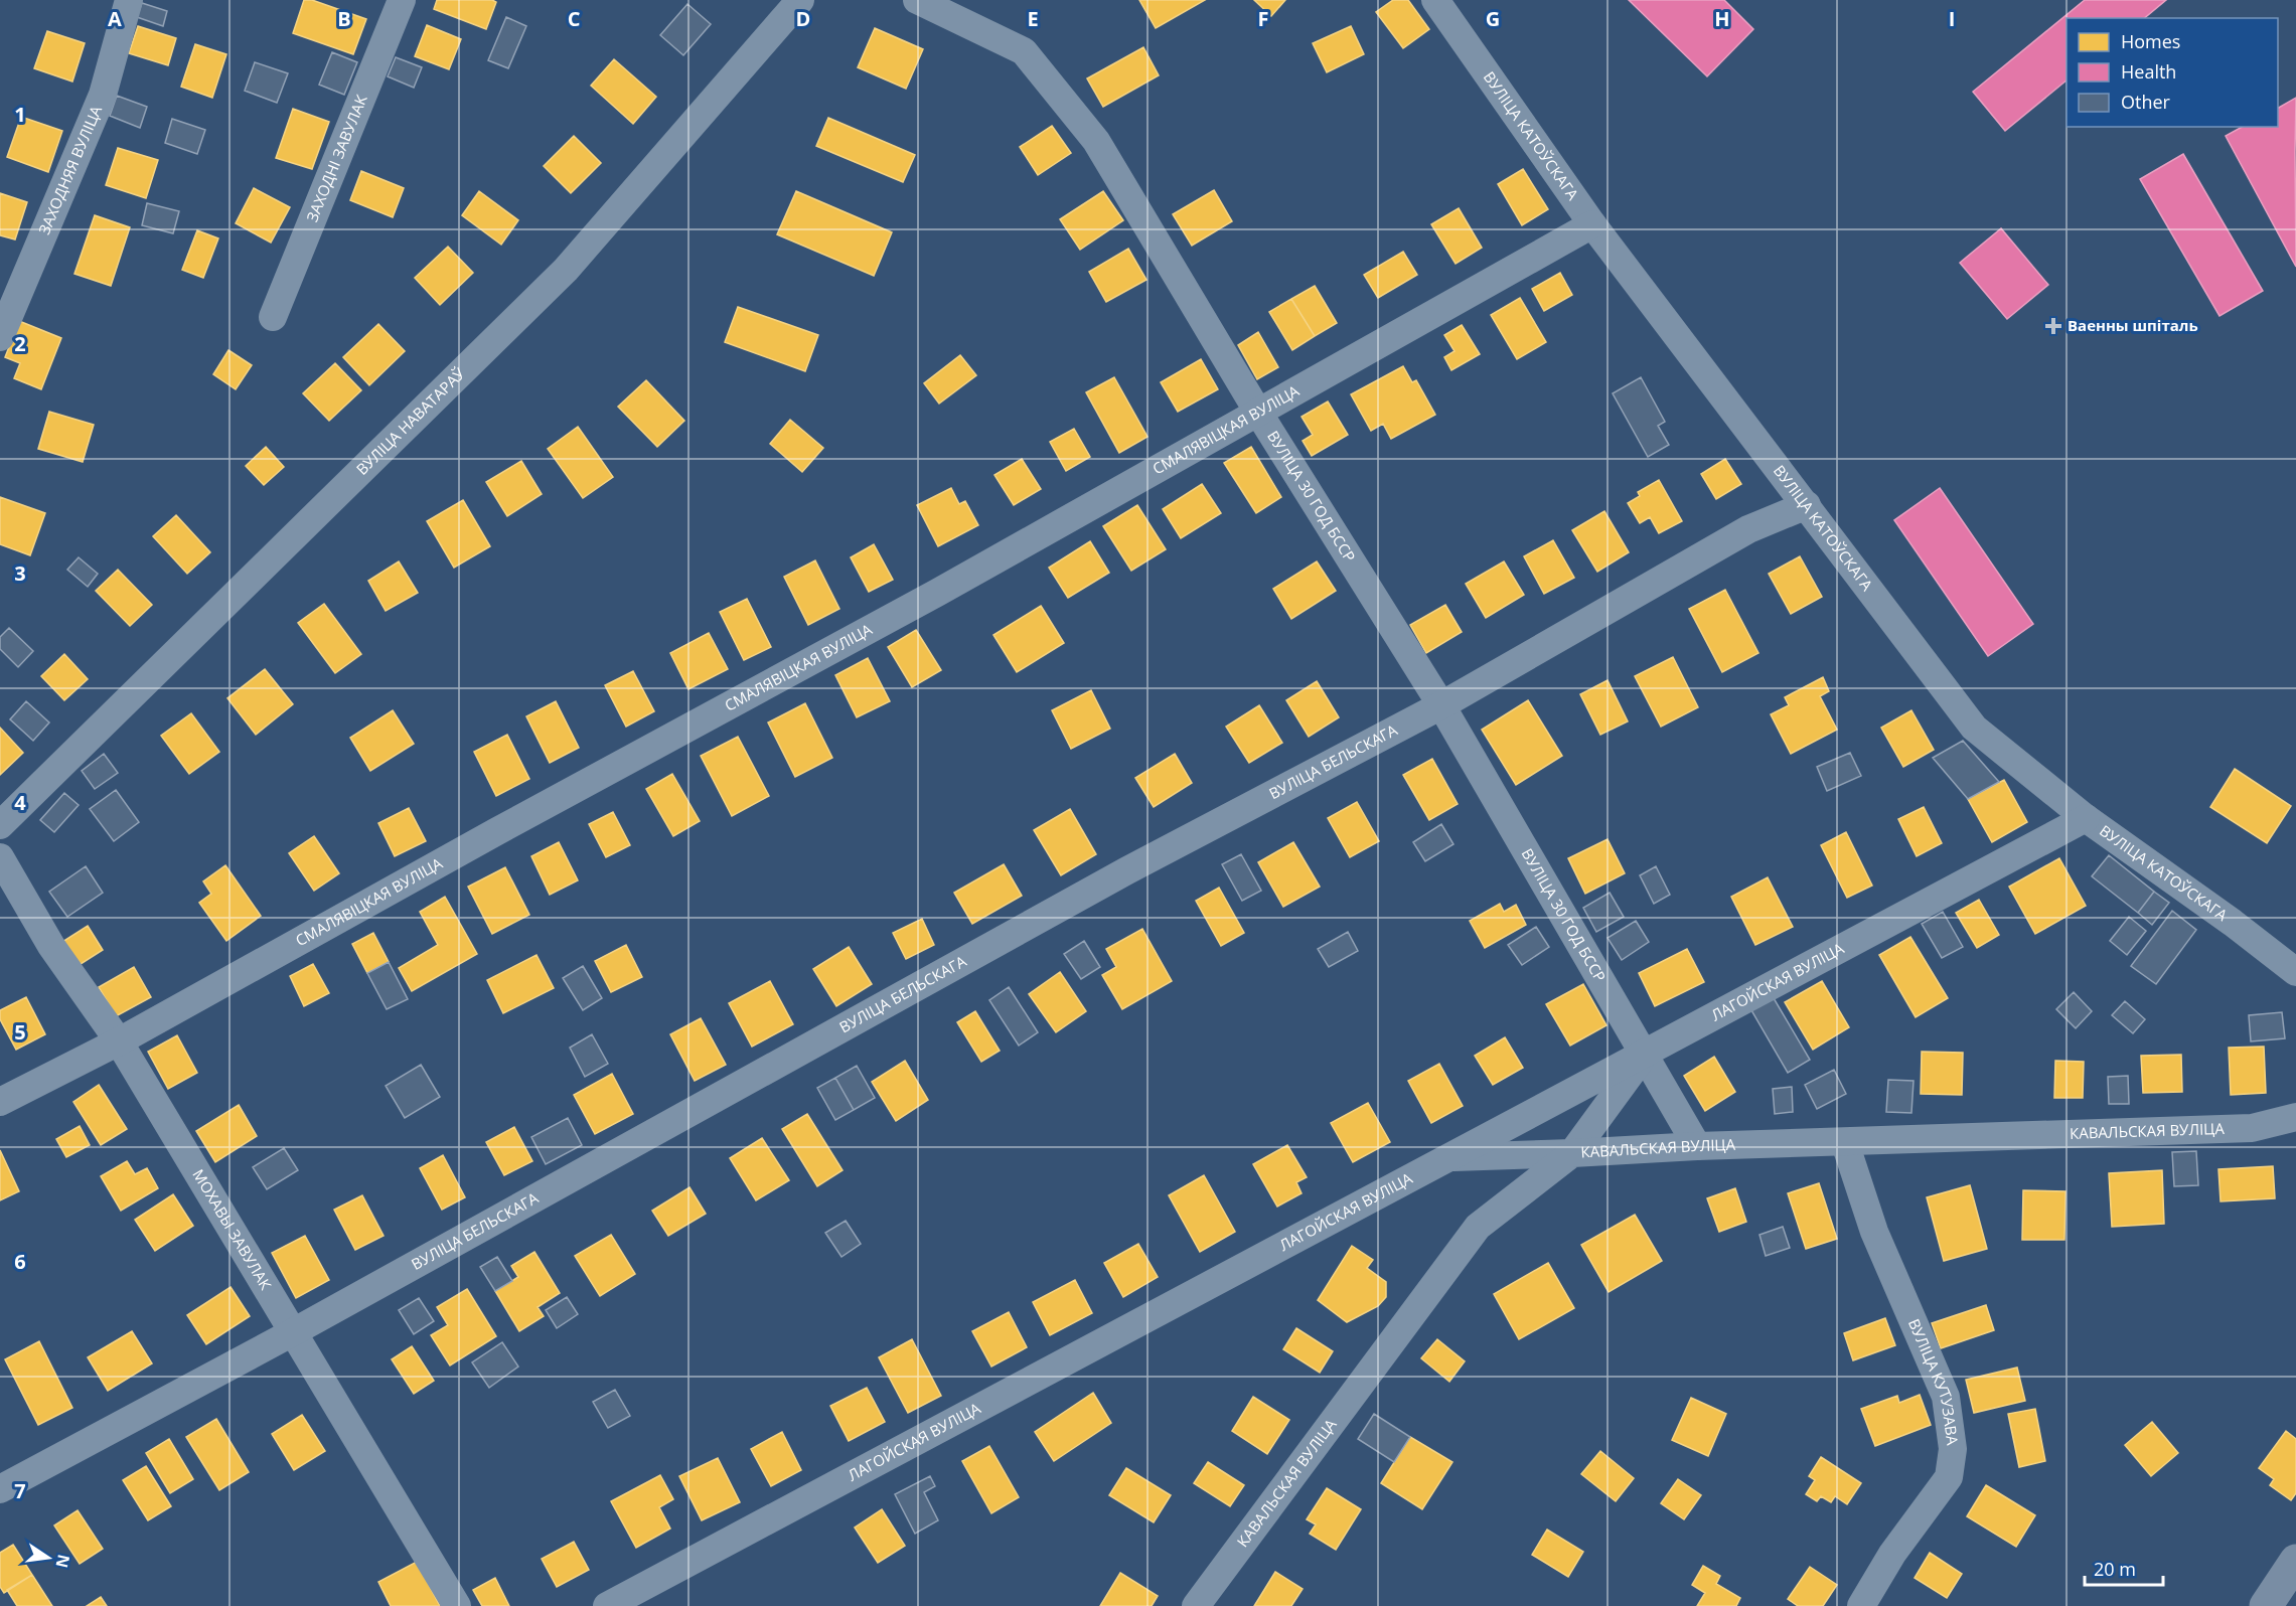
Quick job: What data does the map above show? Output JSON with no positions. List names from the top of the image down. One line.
{"streets":{"street":["ВУЛІЦА КАТОЎСКАГА","ЗАХОДНІ ЗАВУЛАК","ЗАХОДНЯЯ ВУЛІЦА","ВУЛІЦА НАВАТАРАЎ","СМАЛЯВІЦКАЯ ВУЛІЦА","ВУЛІЦА 30 ГОД БССР","ВУЛІЦА БЕЛЬСКАГА","ЛАГОЙСКАЯ ВУЛІЦА","КАВАЛЬСКАЯ ВУЛІЦА","МОХАВЫ ЗАВУЛАК","ВУЛІЦА КУТУЗАВА"]},"crossings":[["ВУЛІЦА КАТОЎСКАГА","СМАЛЯВІЦКАЯ ВУЛІЦА"],["ВУЛІЦА КАТОЎСКАГА","ВУЛІЦА БЕЛЬСКАГА"],["ВУЛІЦА КАТОЎСКАГА","ЛАГОЙСКАЯ ВУЛІЦА"],["СМАЛЯВІЦКАЯ ВУЛІЦА","ВУЛІЦА 30 ГОД БССР"],["СМАЛЯВІЦКАЯ ВУЛІЦА","МОХАВЫ ЗАВУЛАК"],["ВУЛІЦА 30 ГОД БССР","ВУЛІЦА БЕЛЬСКАГА"],["ВУЛІЦА 30 ГОД БССР","ЛАГОЙСКАЯ ВУЛІЦА"],["ВУЛІЦА 30 ГОД БССР","КАВАЛЬСКАЯ ВУЛІЦА"],["ВУЛІЦА БЕЛЬСКАГА","МОХАВЫ ЗАВУЛАК"],["КАВАЛЬСКАЯ ВУЛІЦА","ВУЛІЦА КУТУЗАВА"]],"places":{"health":["Ваенны шпіталь"]},"legend":["Homes","Health","Other"],"scale_bar":"20 m","north":"right","grid":{"columns":["A","B","C","D","E","F","G","H","I"],"rows":["1","2","3","4","5","6","7"]}}
